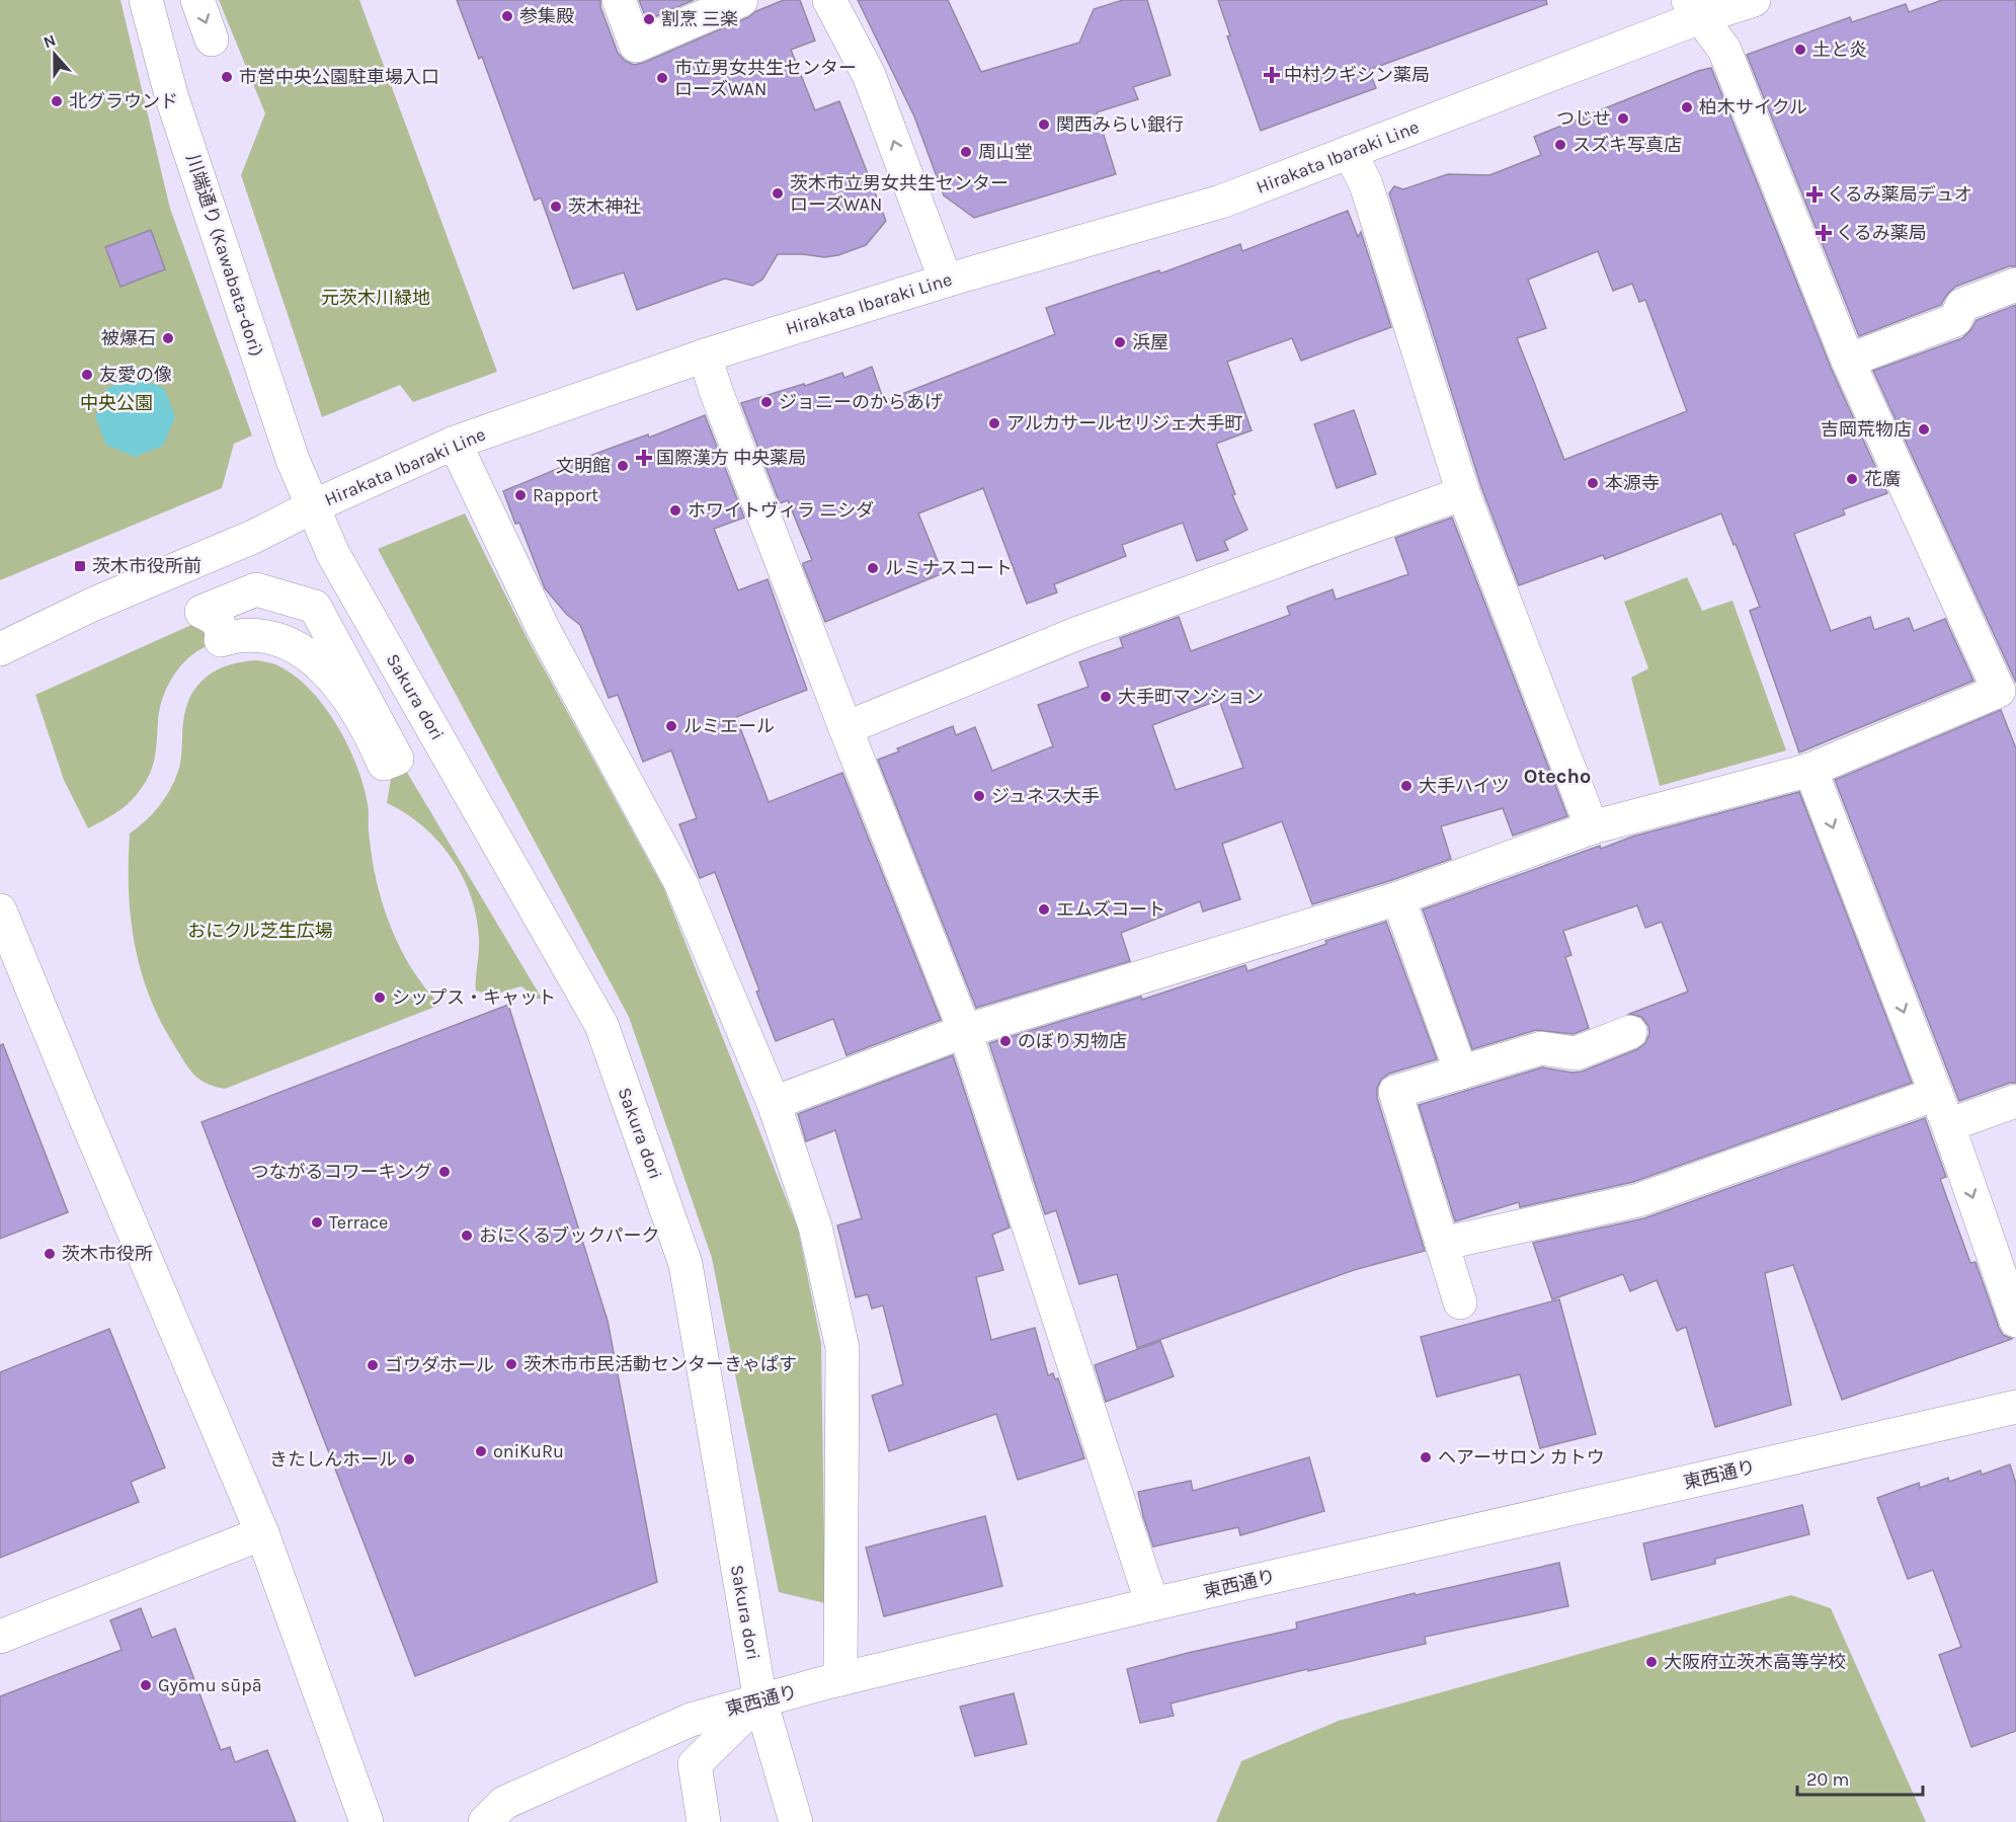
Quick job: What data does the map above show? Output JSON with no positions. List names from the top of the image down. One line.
{"streets":{"street":["Hirakata Ibaraki Line","川端通り (Kawabata-dori)","Sakura dori","東西通り"]},"crossings":[["Hirakata Ibaraki Line","川端通り (Kawabata-dori)"],["Hirakata Ibaraki Line","Sakura dori"],["川端通り (Kawabata-dori)","Sakura dori"],["Sakura dori","東西通り"]],"districts":["Otecho"],"parks":["元茨木川緑地","中央公園","おにクル芝生広場"],"places":{"other":["参集殿","割烹 三楽","土と炎","市営中央公園駐車場入口","市立男女共生センター ローズWAN","北グラウンド","柏木サイクル","つじせ","関西みらい銀行","スズキ写真店","周山堂","茨木市立男女共生センター ローズWAN","茨木神社","被爆石","浜屋","友愛の像","ジョニーのからあげ","アルカサールセリジェ大手町","吉岡荒物店","文明館","花廣","本源寺","Rapport","ホワイトヴィラ ニシダ","ルミナスコート","大手町マンション","ルミエール","大手ハイツ","ジュネス大手","エムズコート","シップス・キャット","のぼり刃物店","つながるコワーキング","Terrace","おにくるブックパーク","茨木市役所","茨木市市民活動センターきゃぱす","ゴウダホール","oniKuRu","ヘアーサロン カトウ","きたしんホール","大阪府立茨木高等学校","Gyōmu sūpā"],"health":["中村クギシン薬局","くるみ薬局デュオ","くるみ薬局","国際漢方 中央薬局"],"transit":["茨木市役所前"]},"scale_bar":"20 m","north":"top"}
